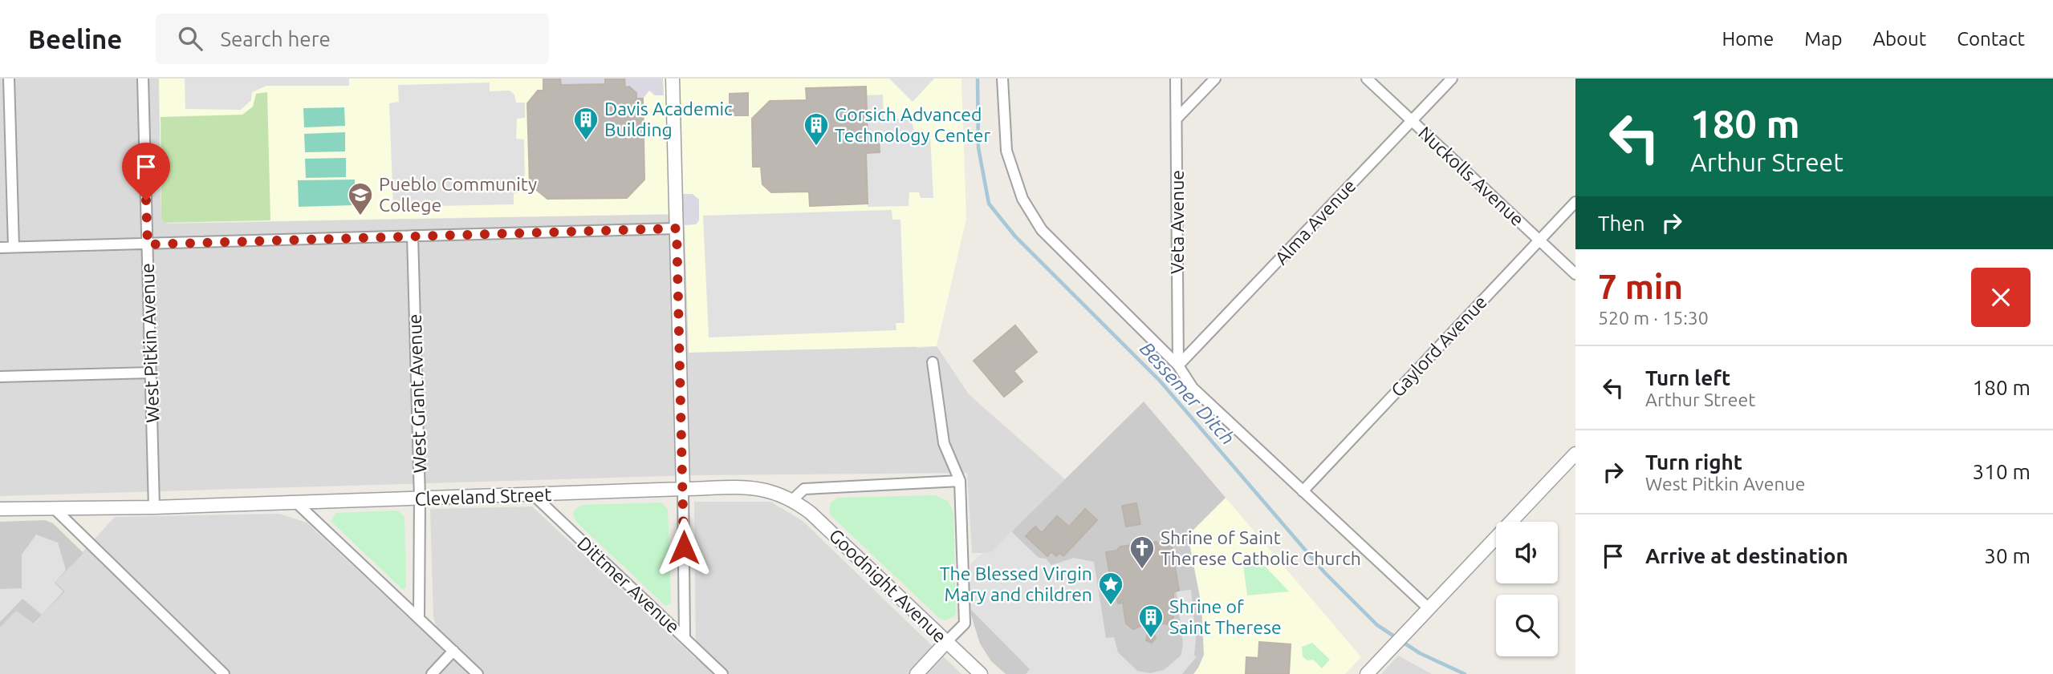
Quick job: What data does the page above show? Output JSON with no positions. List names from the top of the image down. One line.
{"streets":{"street":["Nuckolls Avenue","Veta Avenue","Alma Avenue","West Pitkin Avenue","Gaylord Avenue","West Grant Avenue","Cleveland Street","Dittmer Avenue","Goodnight Avenue"]},"crossings":[["Nuckolls Avenue","Alma Avenue"],["Nuckolls Avenue","Gaylord Avenue"],["Veta Avenue","Alma Avenue"],["West Pitkin Avenue","Cleveland Street"],["West Grant Avenue","Cleveland Street"],["Cleveland Street","Dittmer Avenue"],["Cleveland Street","Goodnight Avenue"]],"water":["Bessemer Ditch"],"places":{"building":["Davis Academic Building","Gorsich Advanced Technology Center","Shrine of Saint Therese"],"school or university":["Pueblo Community College"],"church":["Shrine of Saint Therese Catholic Church"],"place":["The Blessed Virgin Mary and children"]},"page":{"header":"Beeline","search":"Search here","nav":["Home","Map","About","Contact"],"turn":["180 m","Arthur Street"],"then":"Then","heading":["7 min","520 m · 15:30"],"list":[{"name":"Turn left","note":"Arthur Street","value":"180 m"},{"name":"Turn right","note":"West Pitkin Avenue","value":"310 m"},{"name":"Arrive at destination","value":"30 m"}]}}
